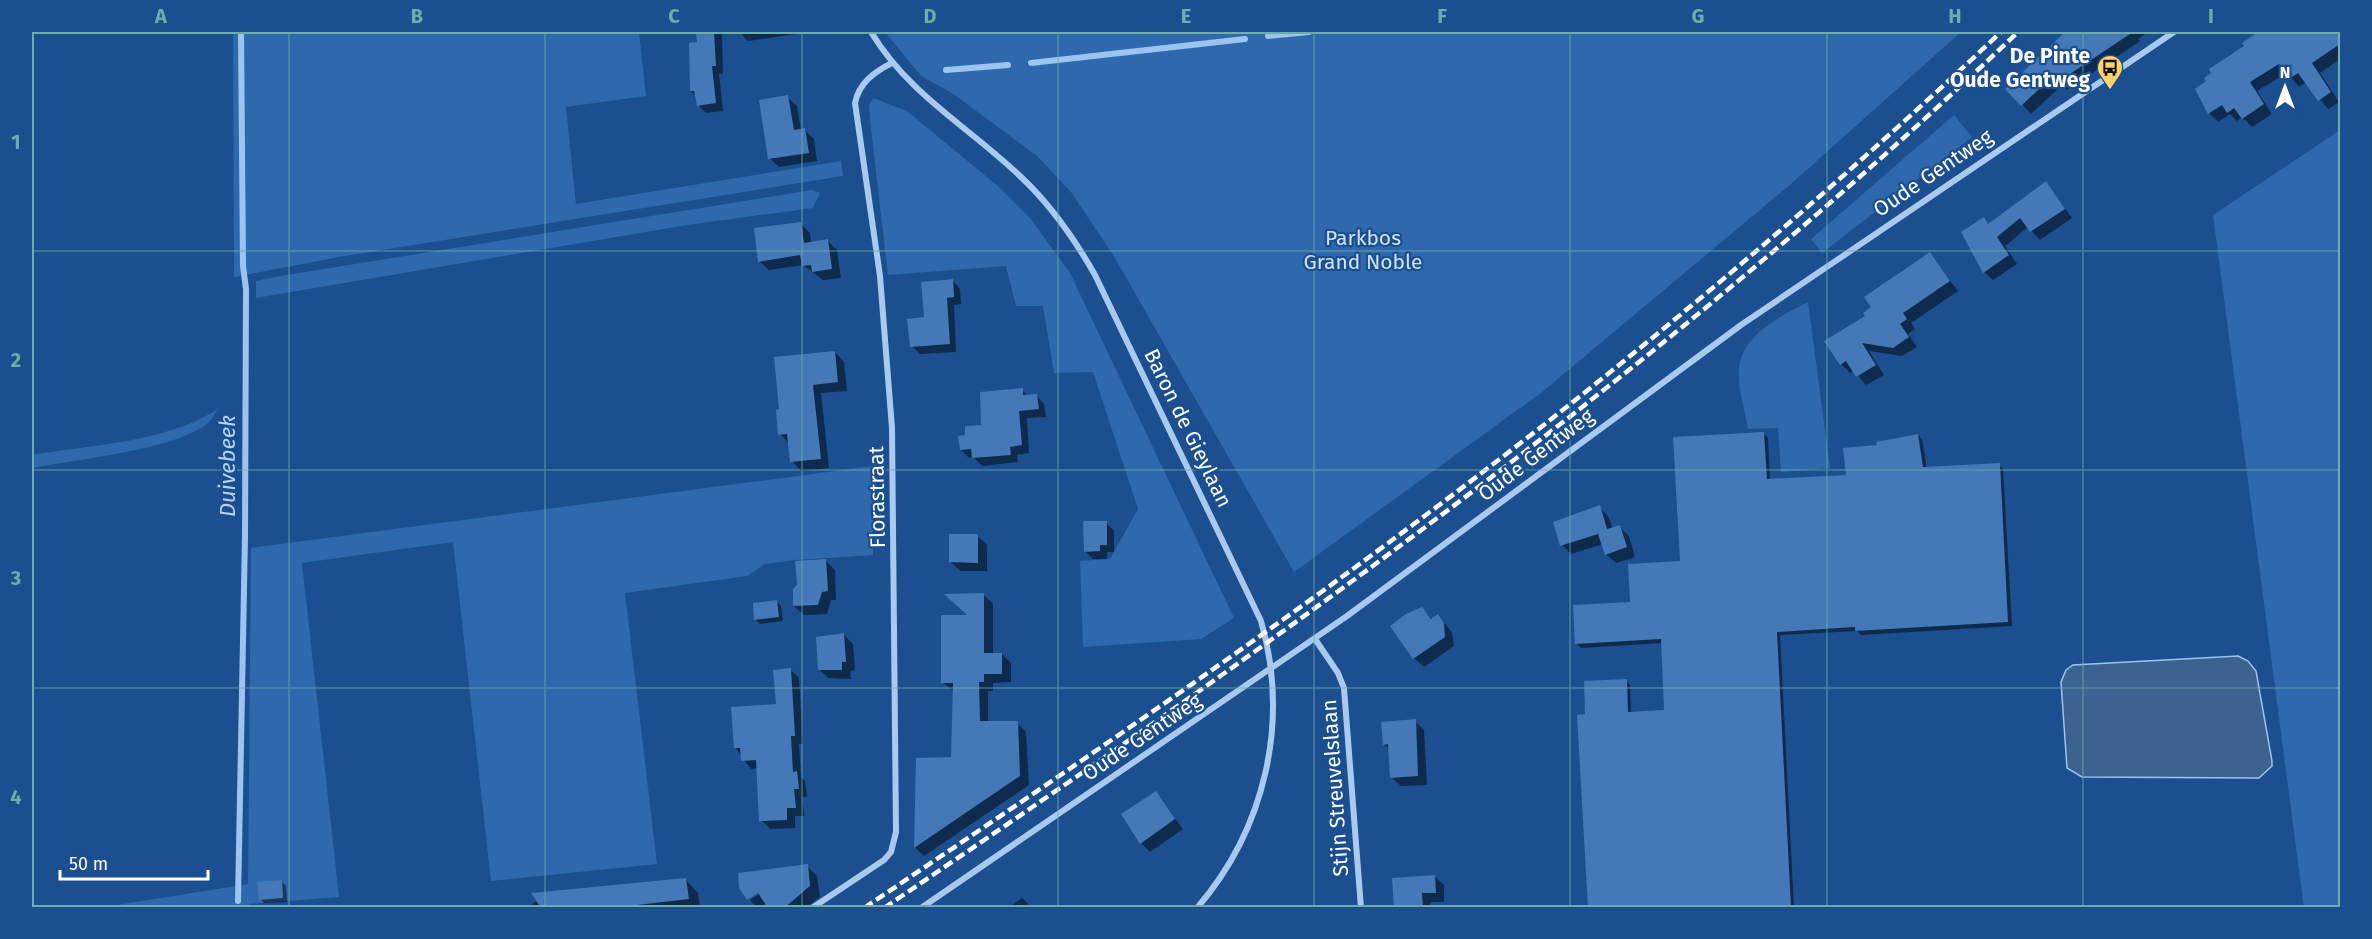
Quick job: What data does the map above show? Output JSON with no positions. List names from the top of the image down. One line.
{"streets":{"street":["Oude Gentweg","Baron de Gieylaan","Florastraat","Stijn Streuvelslaan"]},"crossings":[["Oude Gentweg","Stijn Streuvelslaan"],["Baron de Gieylaan","Florastraat"]],"water":["Duivebeek"],"parks":["Parkbos Grand Noble"],"places":{"bus stop":["De Pinte Oude Gentweg"]},"scale_bar":"50 m","north":"top","grid":{"columns":["A","B","C","D","E","F","G","H","I"],"rows":["1","2","3","4"]}}
